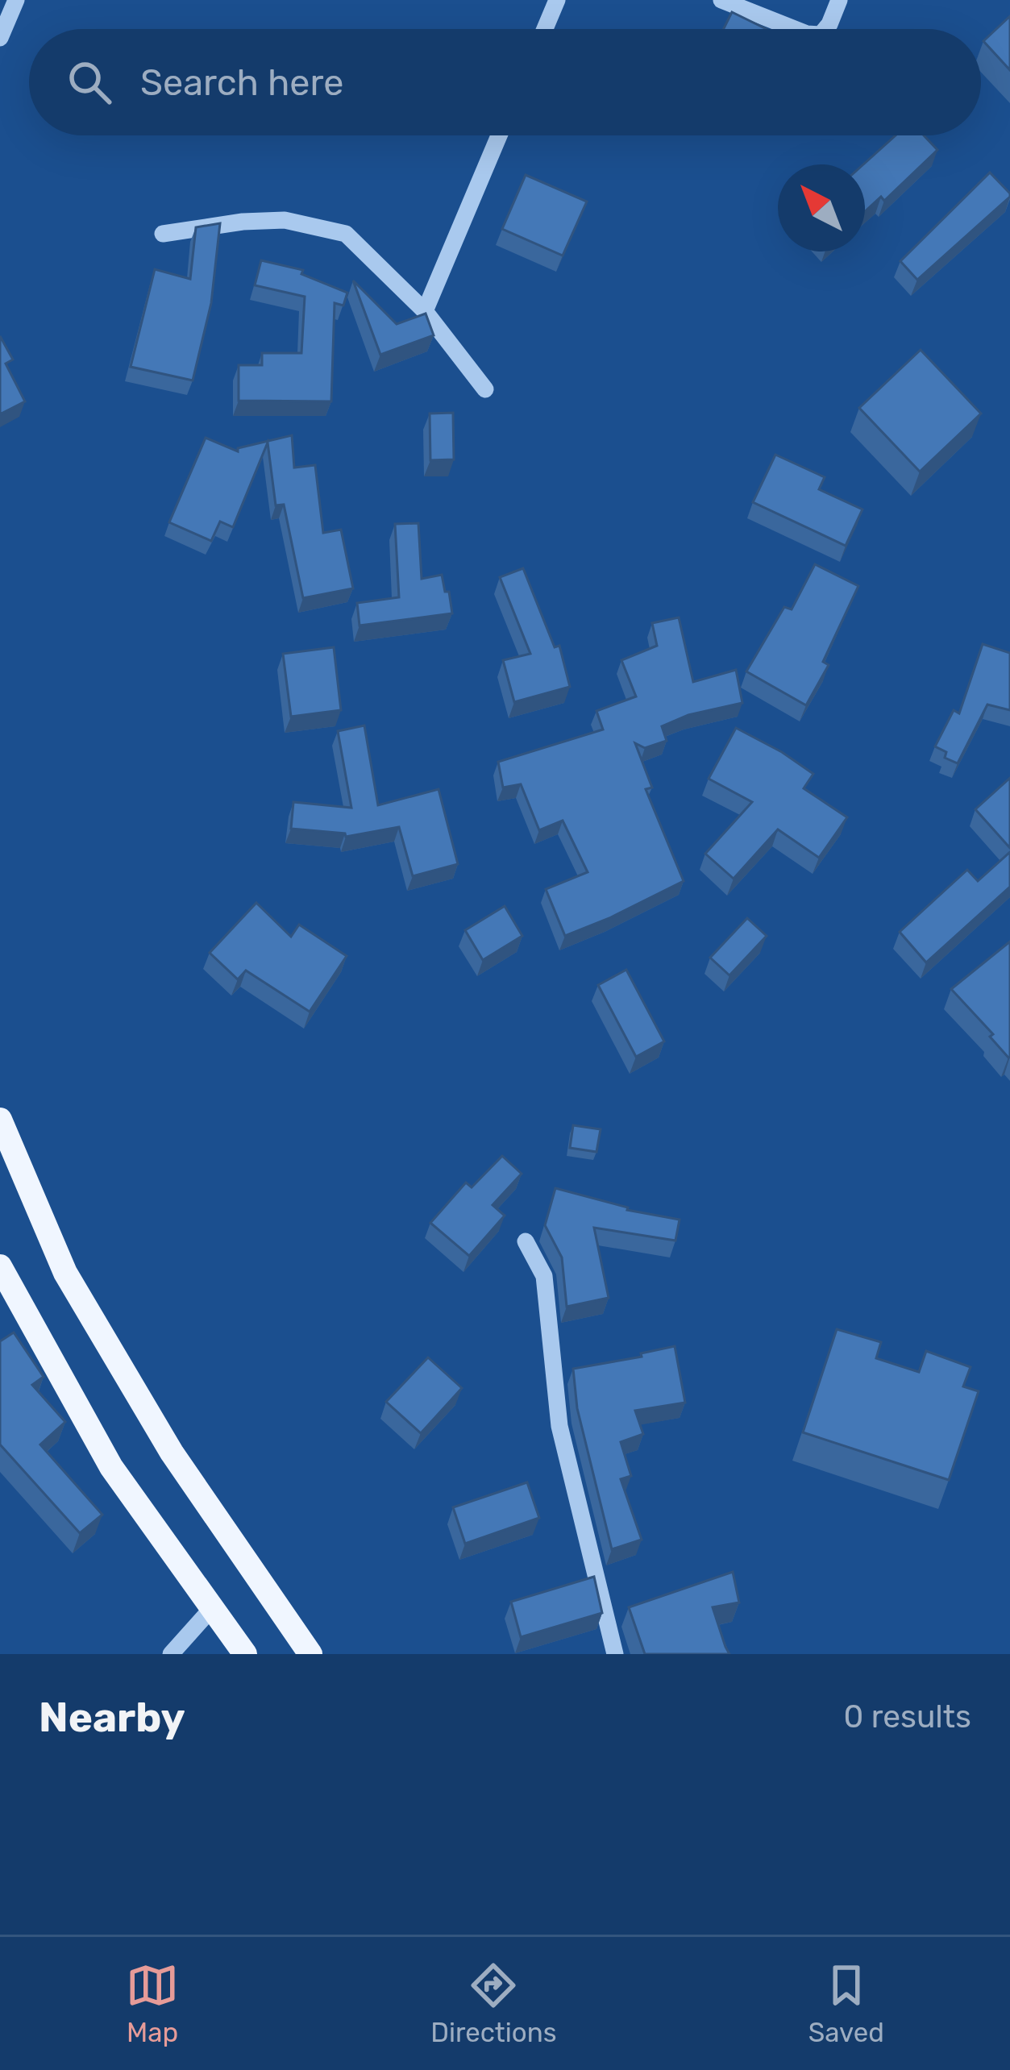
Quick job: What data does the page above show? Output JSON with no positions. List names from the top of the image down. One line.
{"north":"top left","page":{"search":"Search here","heading":["Nearby","0 results"],"nav":["Map","Directions","Saved"]}}
